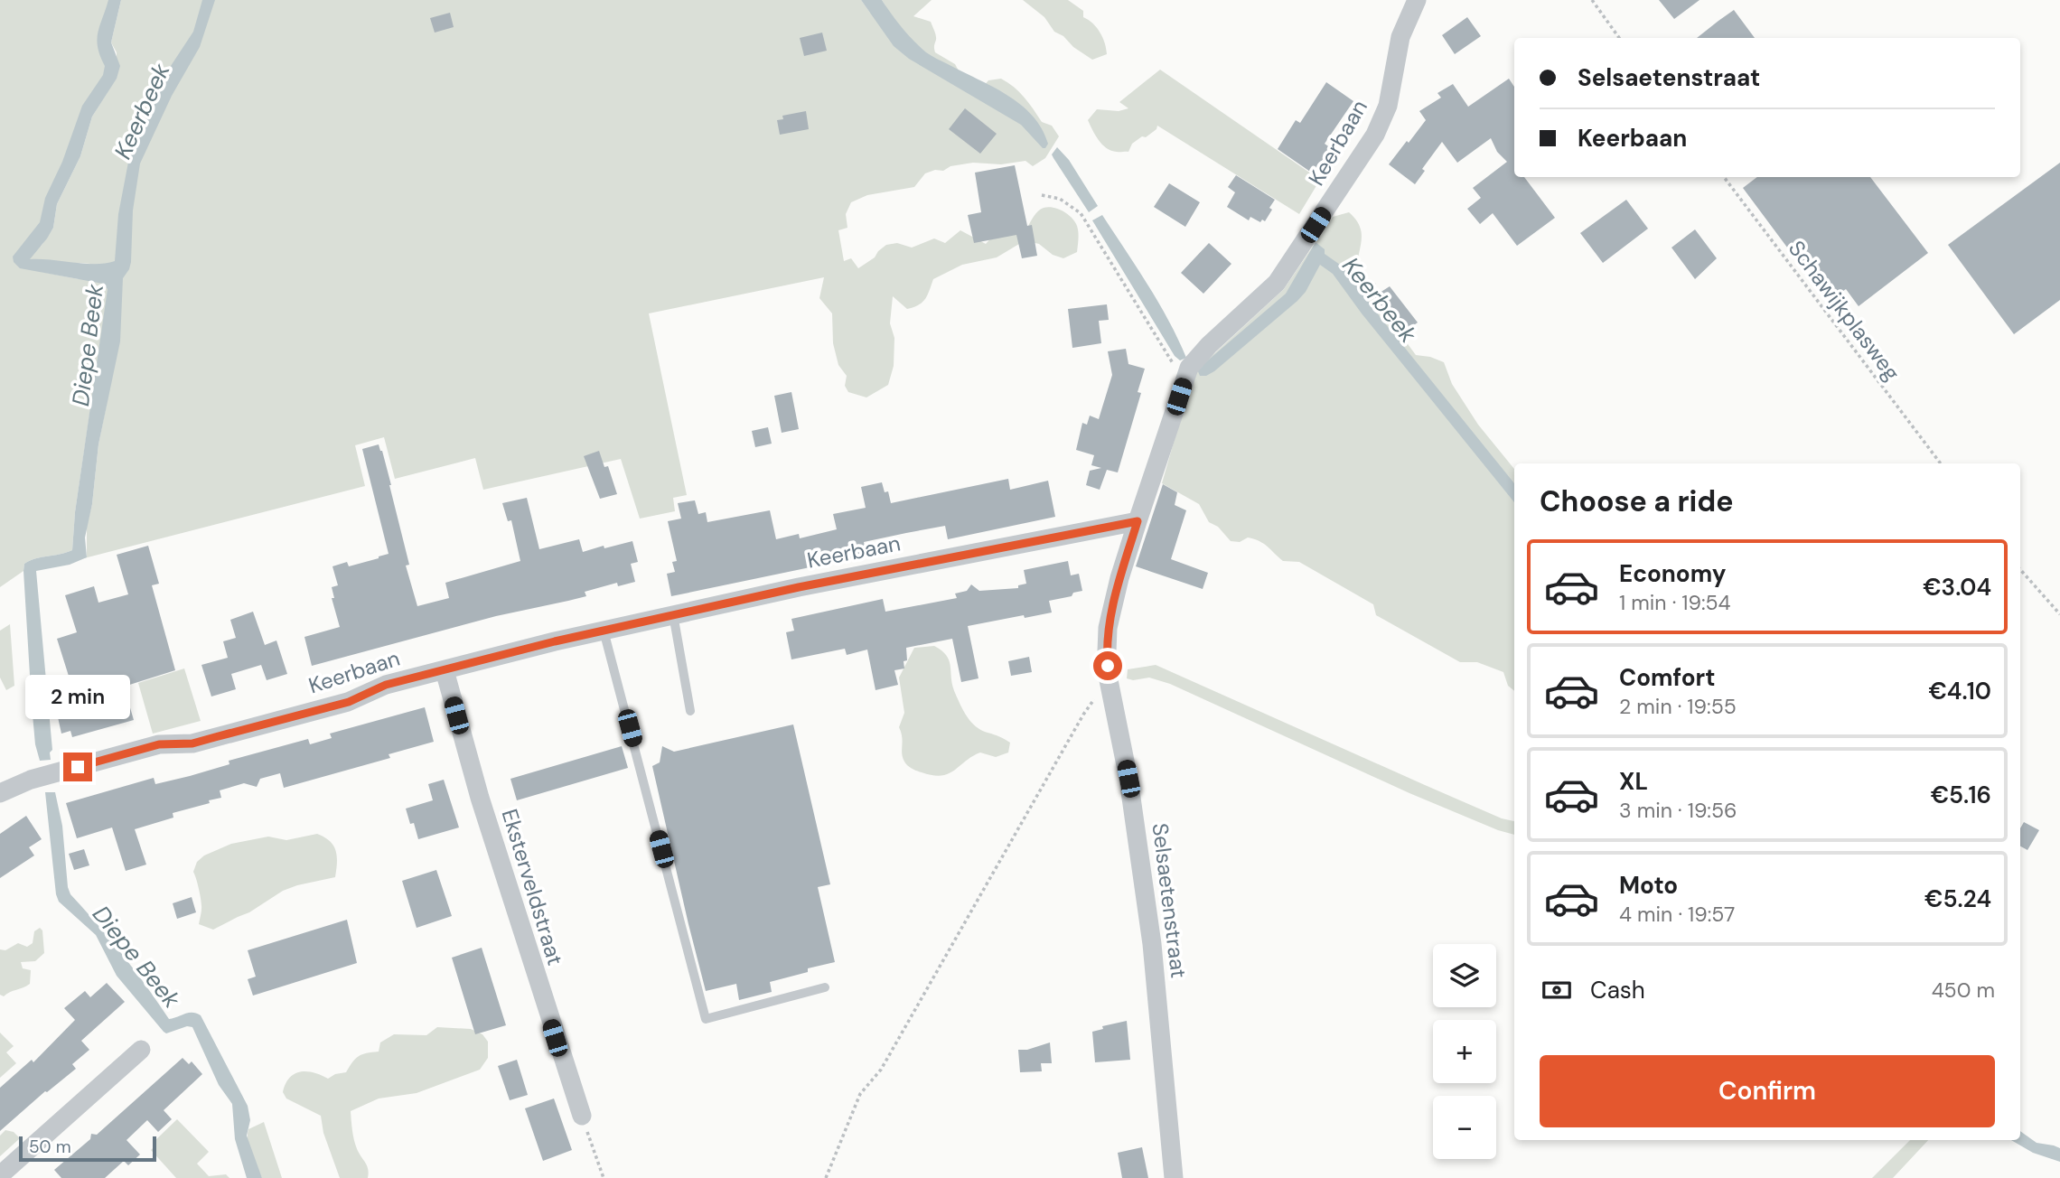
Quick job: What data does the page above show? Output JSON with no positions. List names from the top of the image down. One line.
{"streets":{"street":["Keerbaan","Eksterveldstraat","Selsaetenstraat"],"path":["Schawijkplasweg"]},"crossings":[["Keerbaan","Eksterveldstraat"],["Keerbaan","Selsaetenstraat"]],"water":["Keerbeek","Diepe Beek"],"scale_bar":"50 m","page":{"banner":["Selsaetenstraat","Keerbaan"],"heading":"Choose a ride","list":[{"name":"Economy","note":"1 min · 19:54","value":"€3.04"},{"name":"Comfort","note":"2 min · 19:55","value":"€4.10"},{"name":"XL","note":"3 min · 19:56","value":"€5.16"},{"name":"Moto","note":"4 min · 19:57","value":"€5.24"}],"bubble":"2 min","map_buttons":["+","−"],"pay":["Cash","450 m"],"buttons":"Confirm","scale":"50 m"}}
